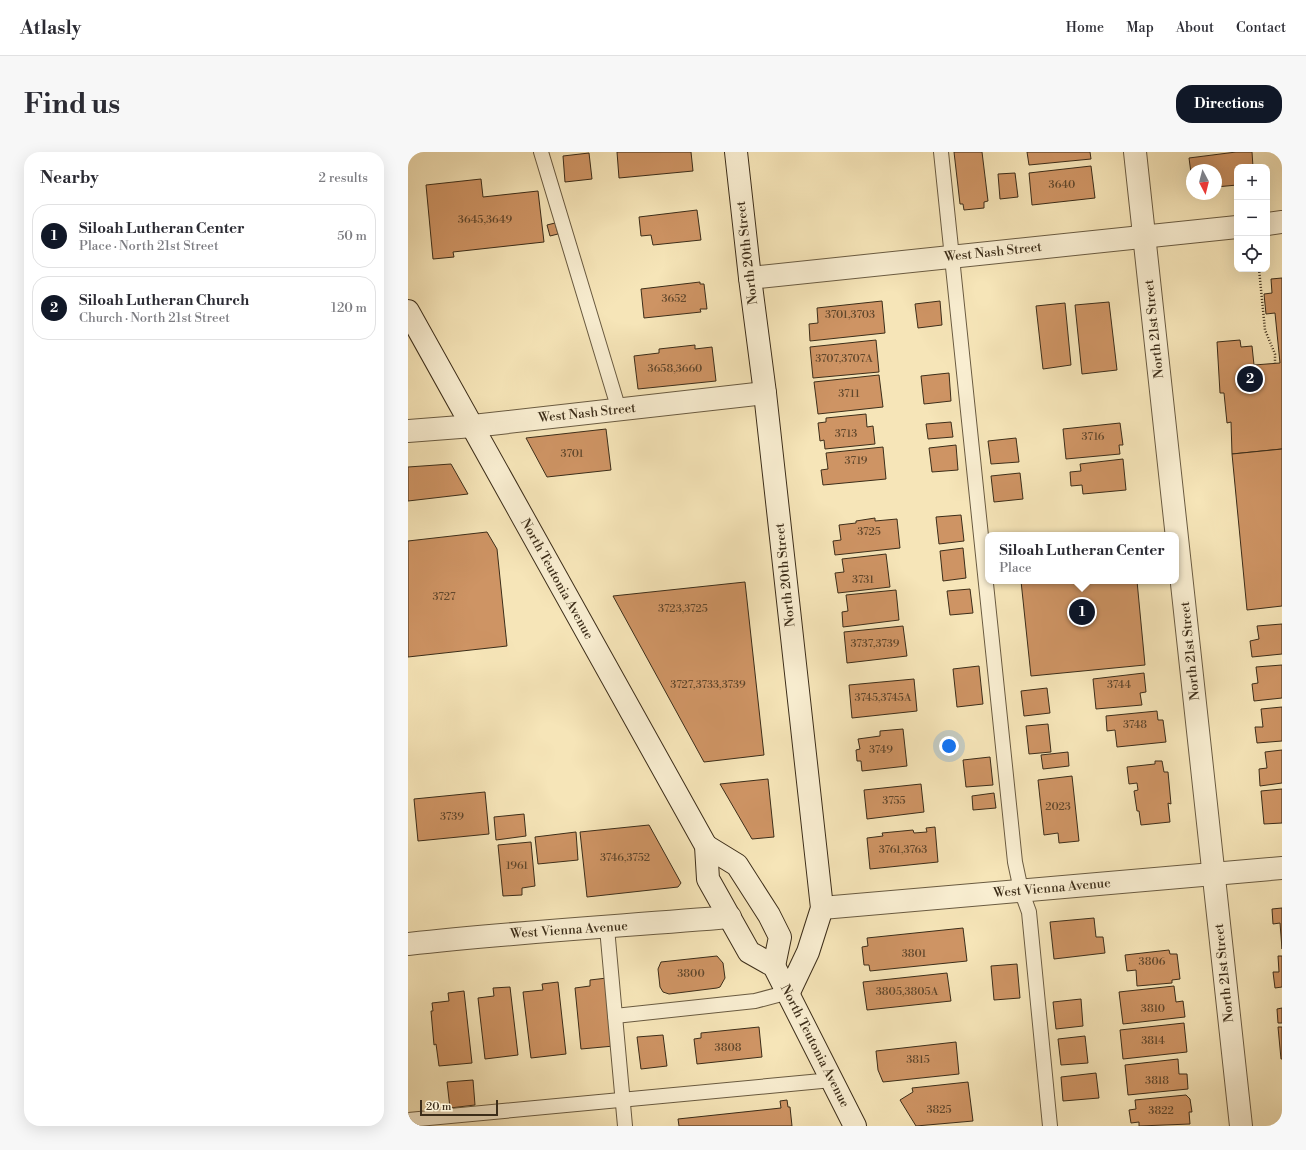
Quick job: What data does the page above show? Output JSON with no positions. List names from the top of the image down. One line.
{"streets":{"street":["West Nash Street","North 20th Street","North 21st Street","North Teutonia Avenue","West Vienna Avenue"]},"crossings":[["West Nash Street","North 20th Street"],["West Nash Street","North 21st Street"],["West Nash Street","North Teutonia Avenue"],["North 20th Street","North Teutonia Avenue"],["North 20th Street","West Vienna Avenue"],["North 21st Street","West Vienna Avenue"],["North Teutonia Avenue","West Vienna Avenue"]],"house_numbers":["3640","3645,3649","3652","3701,3703","3707,3707A","3658,3660","3711","3713","3716","3701","3719","3725","3731","3727","3723,3725","3737,3739","3727,3733,3739","3744","3745,3745A","3748","3749","3755","2023","3739","3761,3763","3746,3752","1961","3801","3806","3800","3805,3805A","3810","3814","3808","3815","3818","3825","3822"],"scale_bar":"20 m","north":"bottom","page":{"header":"Atlasly","nav":["Home","Map","About","Contact"],"buttons":"Directions","title":"Find us","heading":["Nearby","2 results"],"map_buttons":["+","−"],"list":[{"mark":"1","name":"Siloah Lutheran Center","note":"Place · North 21st Street","value":"50 m"},{"mark":"2","name":"Siloah Lutheran Church","note":"Church · North 21st Street","value":"120 m"}],"pins":["2","1"],"popup":["Siloah Lutheran Center","Place"],"scale":"20 m"}}
